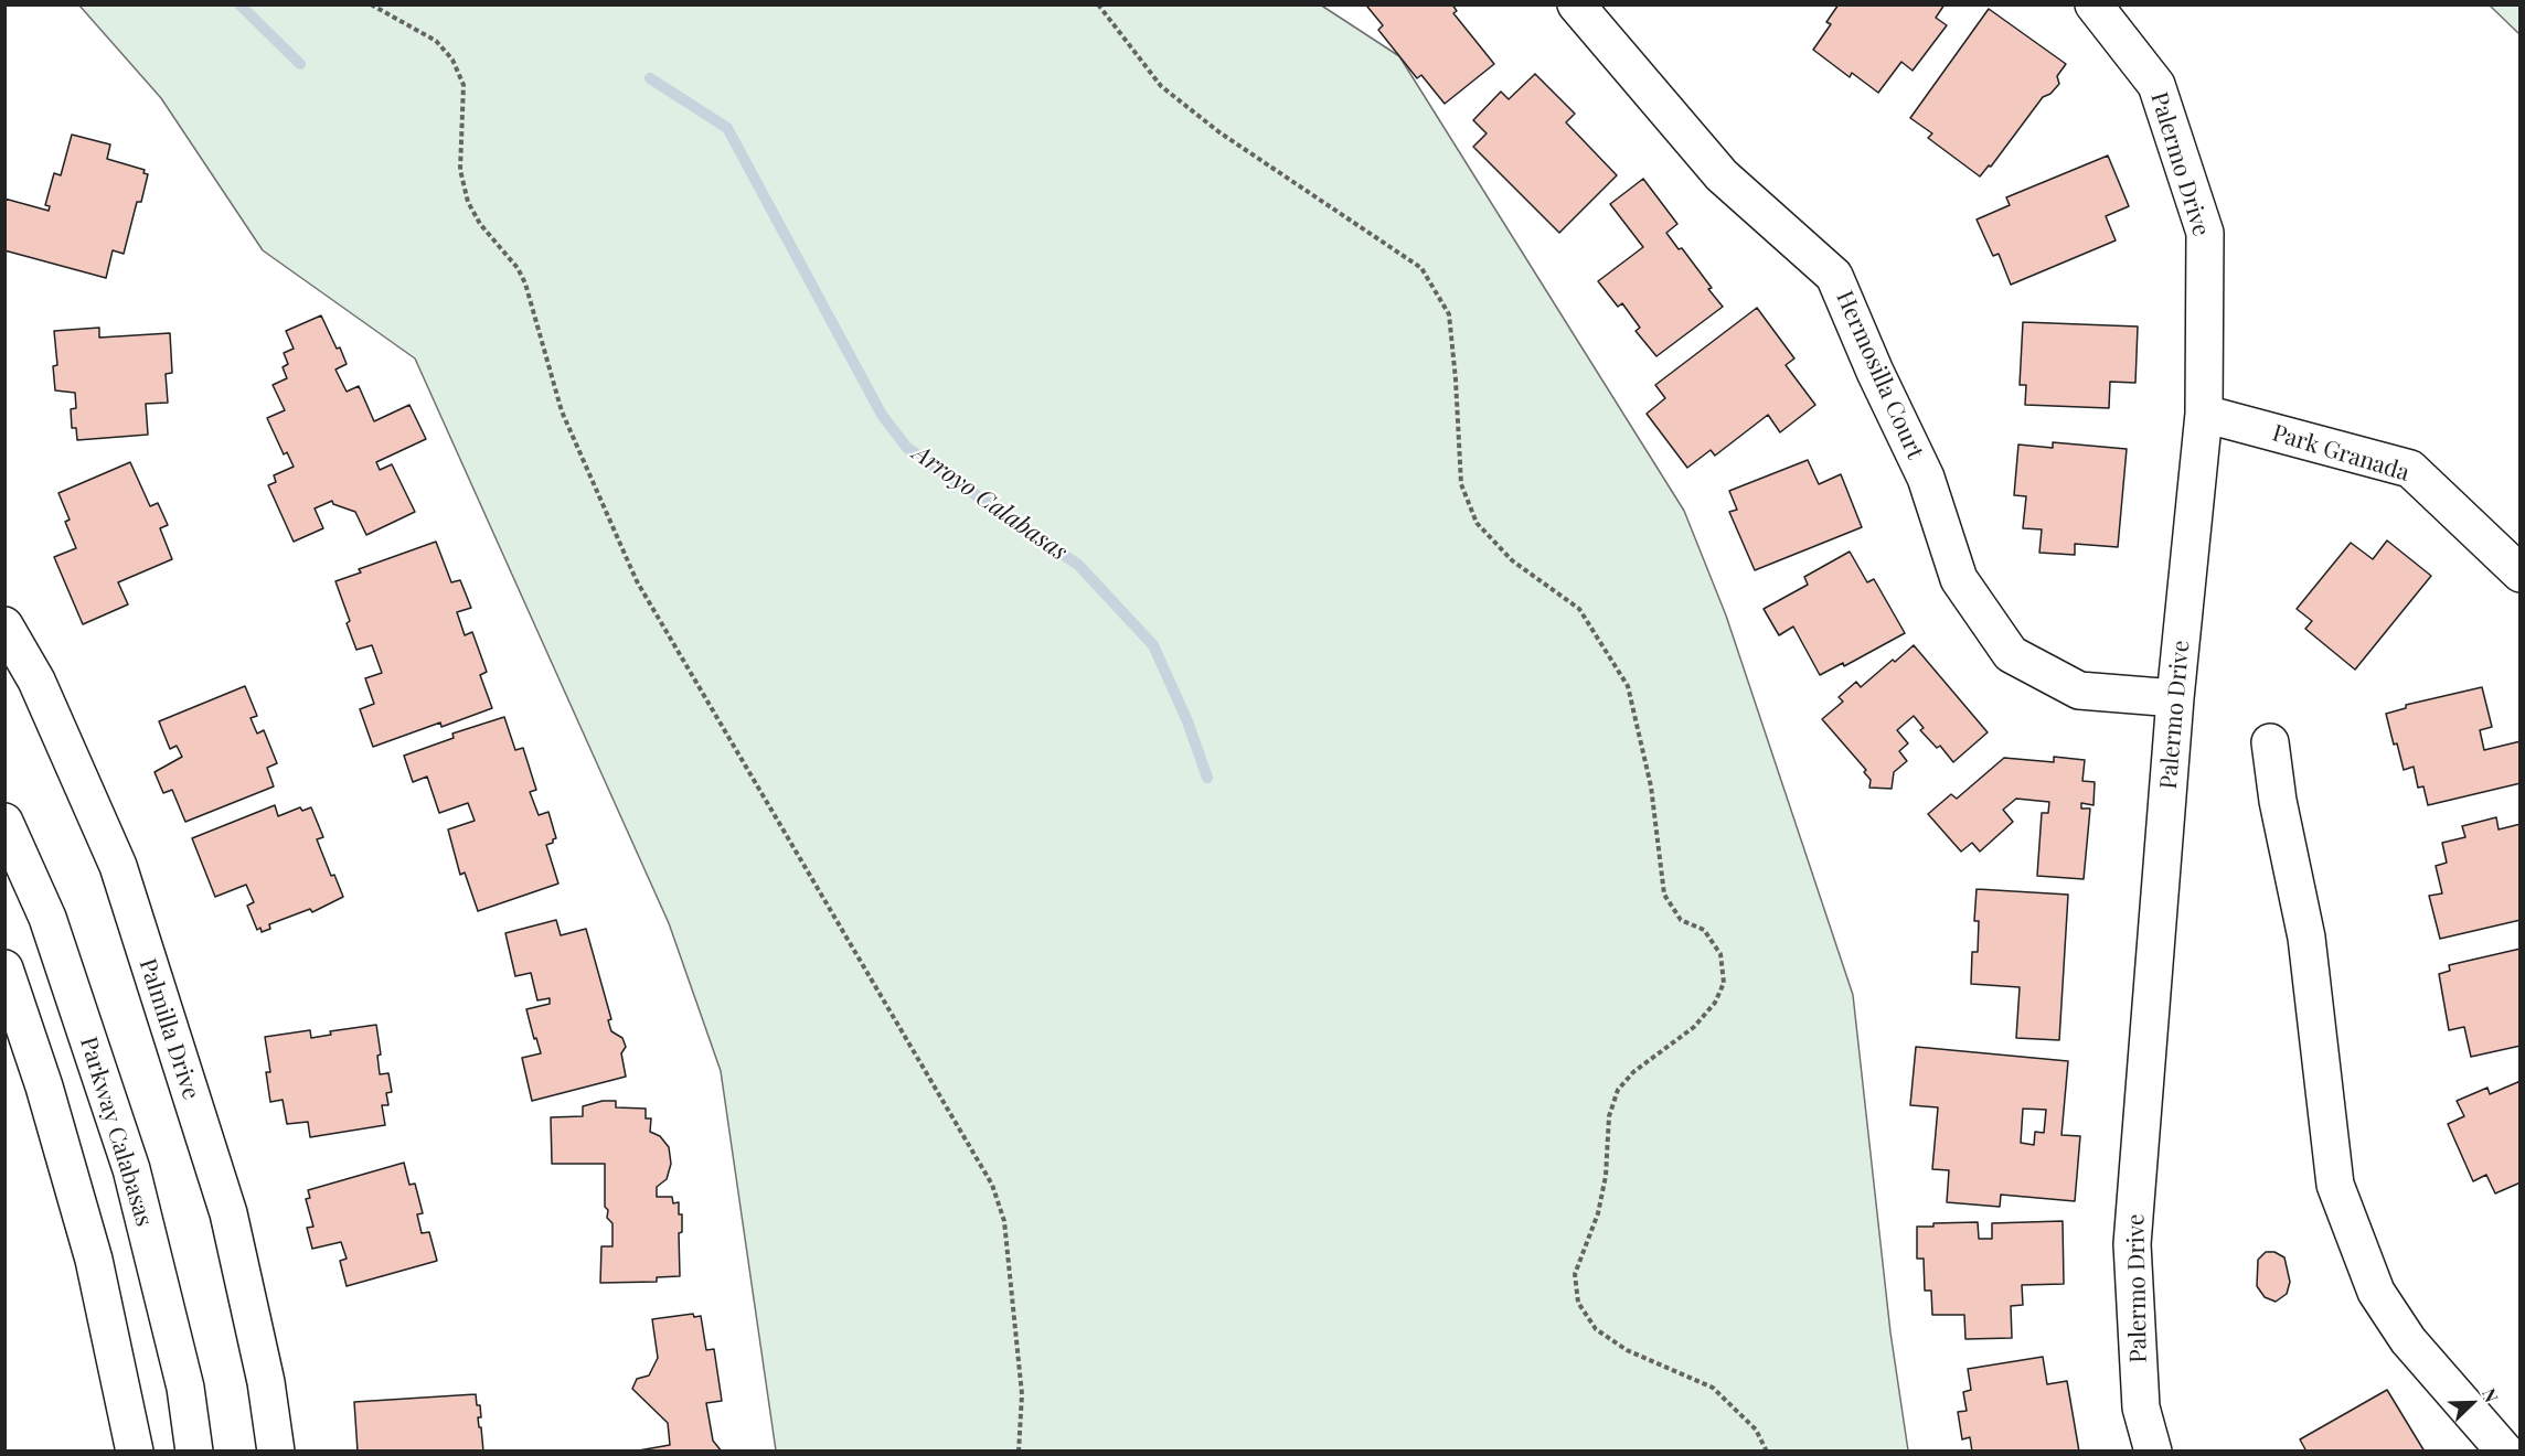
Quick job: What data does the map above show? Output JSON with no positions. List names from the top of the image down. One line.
{"streets":{"street":["Palermo Drive","Hermosilla Court","Park Granada","Palmilla Drive","Parkway Calabasas"]},"crossings":[["Palermo Drive","Hermosilla Court"],["Palermo Drive","Park Granada"]],"water":["Arroyo Calabasas"],"north":"top right"}
